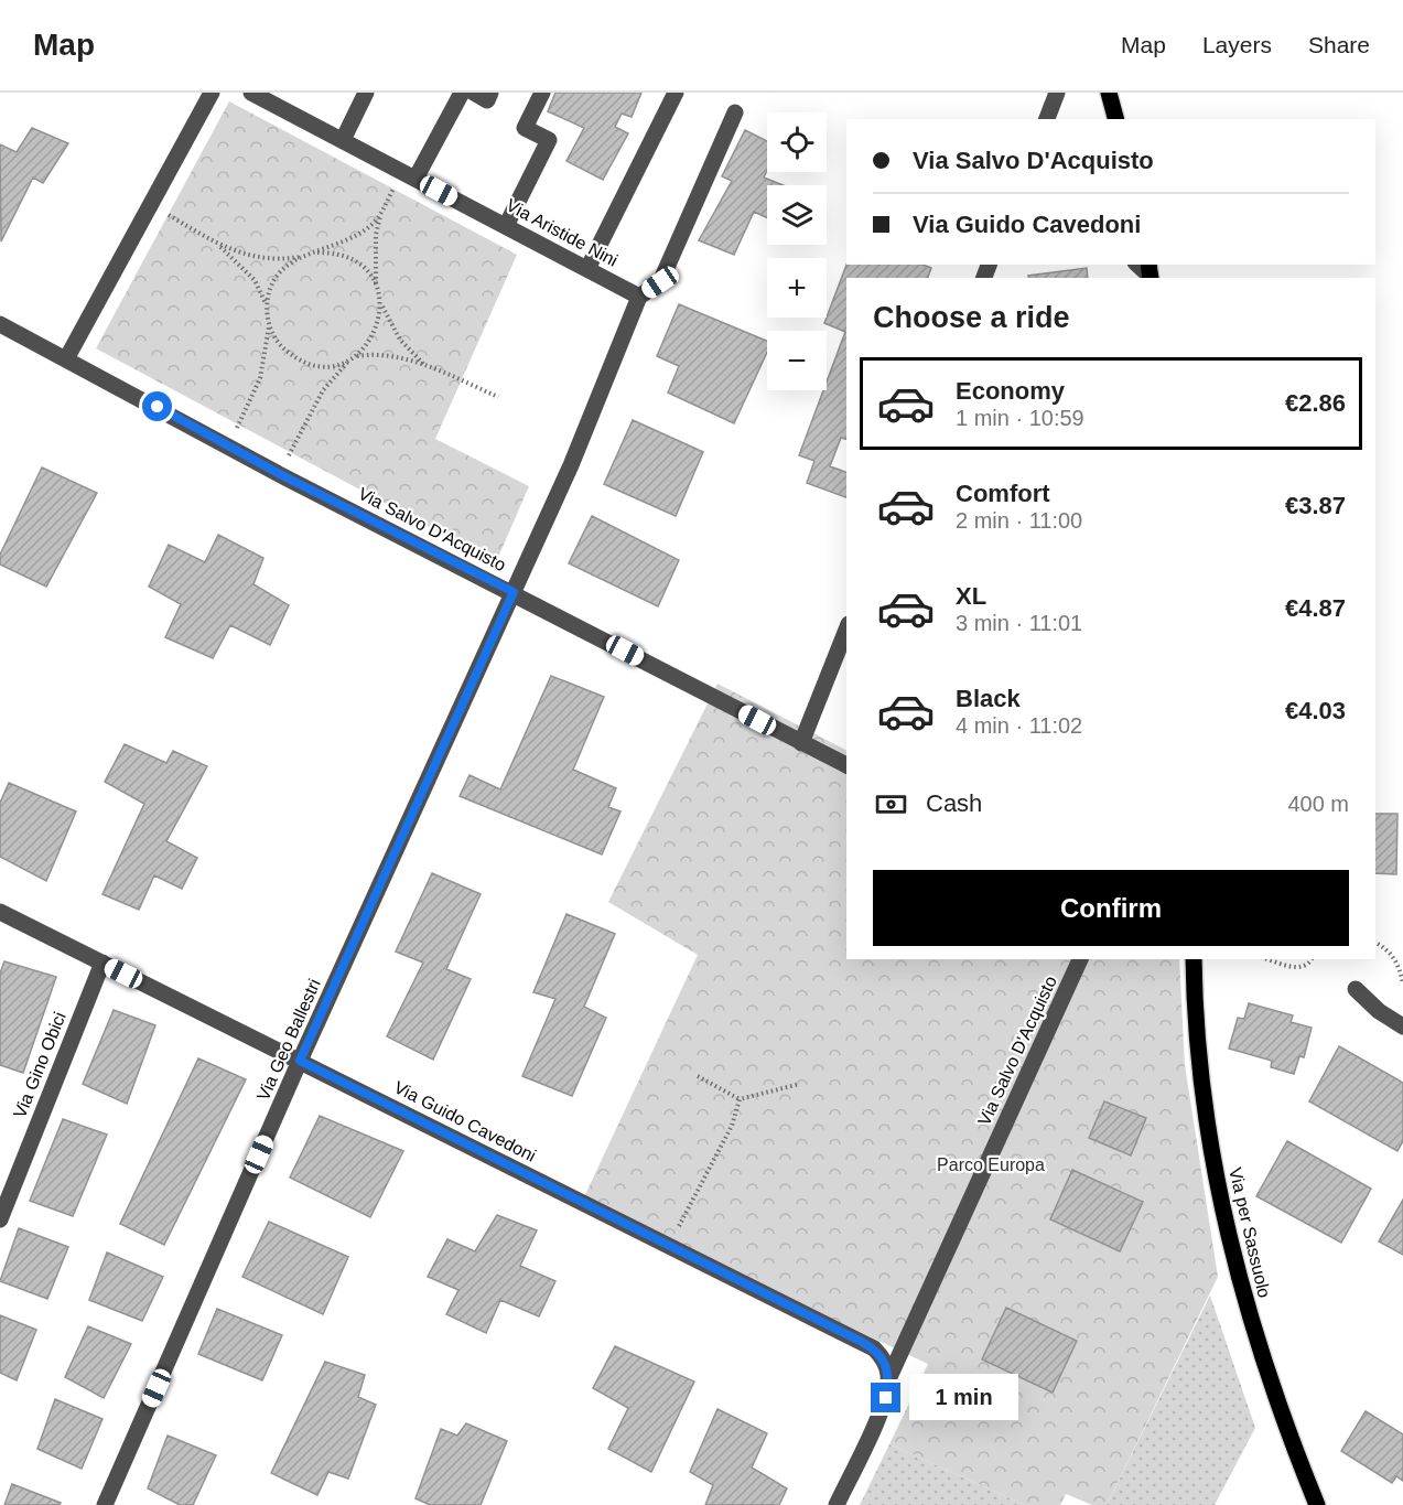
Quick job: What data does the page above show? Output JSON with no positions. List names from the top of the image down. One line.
{"streets":{"main road":["Via per Sassuolo"],"street":["Via Aristide Nini","Via Salvo D'Acquisto","Via Geo Ballestri","Via Gino Obici","Via Guido Cavedoni"]},"crossings":[["Via Salvo D'Acquisto","Via Geo Ballestri"],["Via Salvo D'Acquisto","Via Guido Cavedoni"],["Via Geo Ballestri","Via Guido Cavedoni"],["Via Gino Obici","Via Guido Cavedoni"]],"parks":["Parco Europa"],"page":{"header":"Map","nav":["Map","Layers","Share"],"map_buttons":["+","−"],"banner":["Via Salvo D'Acquisto","Via Guido Cavedoni"],"heading":"Choose a ride","list":[{"name":"Economy","note":"1 min · 10:59","value":"€2.86"},{"name":"Comfort","note":"2 min · 11:00","value":"€3.87"},{"name":"XL","note":"3 min · 11:01","value":"€4.87"},{"name":"Black","note":"4 min · 11:02","value":"€4.03"}],"pay":["Cash","400 m"],"buttons":"Confirm","bubble":"1 min"}}
